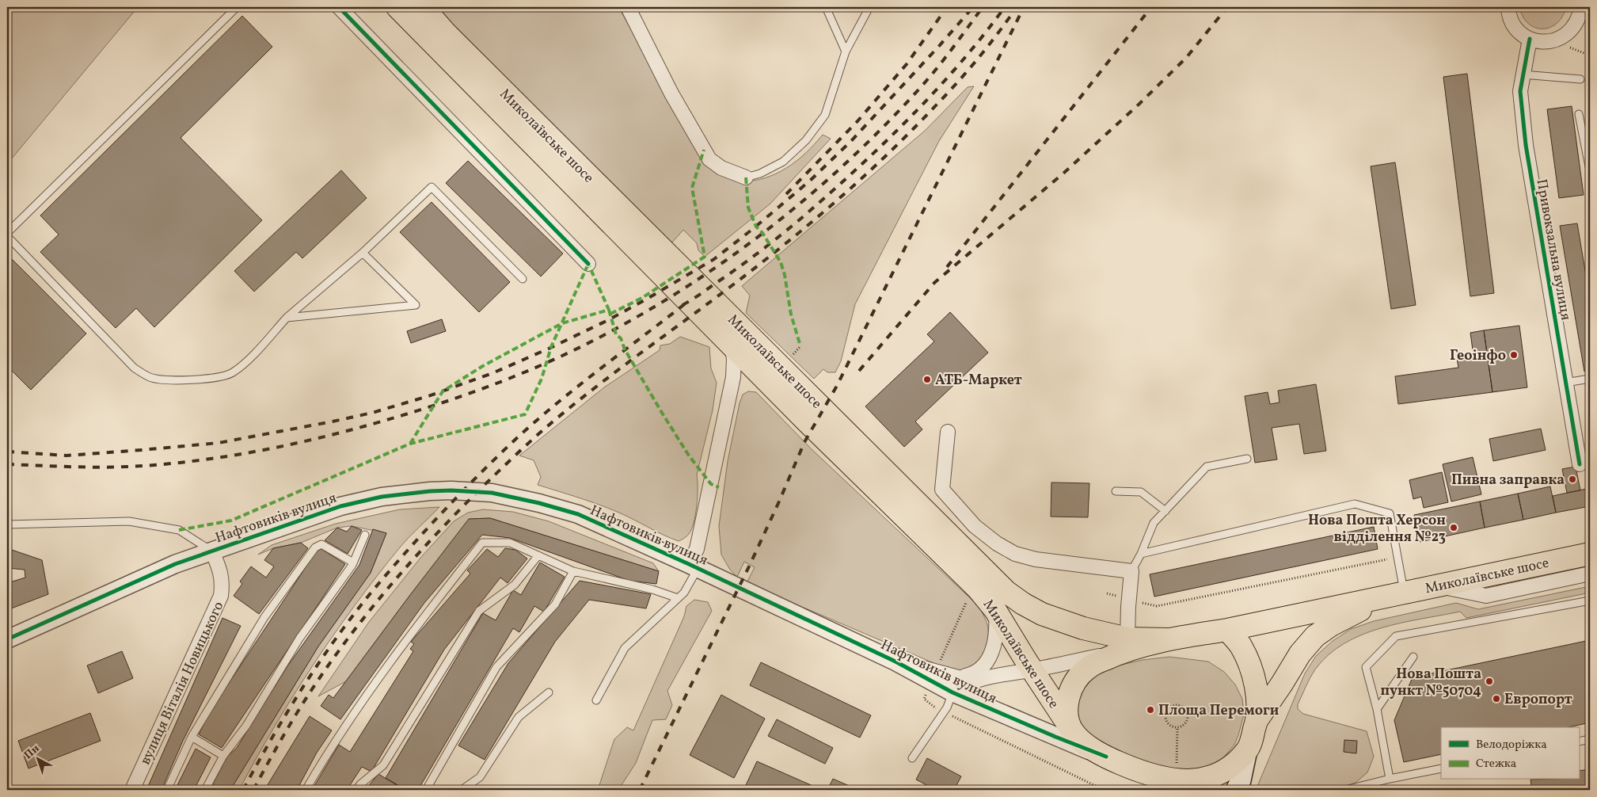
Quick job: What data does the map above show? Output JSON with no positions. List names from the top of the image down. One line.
{"streets":{"main road":["Миколаївське шосе"],"street":["Привокзальна вулиця","Нафтовиків вулиця","вулиця Віталія Новицького"]},"crossings":[["Миколаївське шосе","Нафтовиків вулиця"],["Нафтовиків вулиця","вулиця Віталія Новицького"]],"places":["Геоінфо","АТБ-Маркет","Пивна заправка","Нова Пошта Херсон відділення №23","Нова Пошта пункт №50704","Европорт","Площа Перемоги"],"legend":["Велодоріжка","Стежка"],"north":"top left"}
